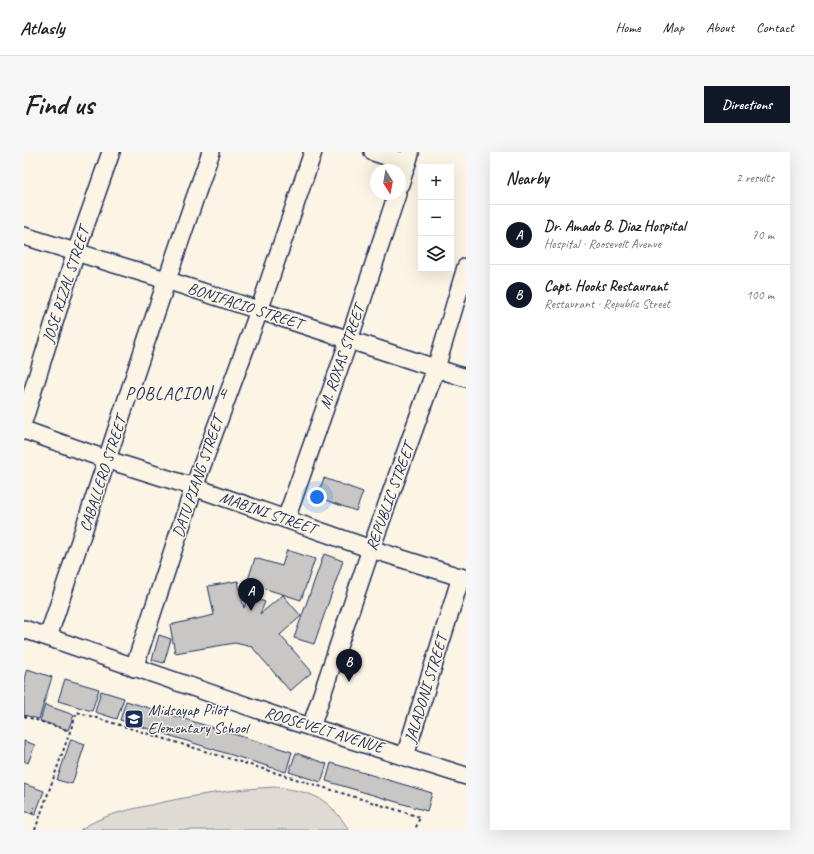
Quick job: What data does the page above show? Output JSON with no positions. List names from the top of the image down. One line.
{"streets":{"street":["JOSE RIZAL STREET","BONIFACIO STREET","M. ROXAS STREET","CABALLERO STREET","DATU PIANG STREET","REPUBLIC STREET","MABINI STREET","JALADONI STREET","ROOSEVELT AVENUE"]},"crossings":[["JOSE RIZAL STREET","BONIFACIO STREET"],["BONIFACIO STREET","M. ROXAS STREET"],["BONIFACIO STREET","CABALLERO STREET"],["BONIFACIO STREET","DATU PIANG STREET"],["BONIFACIO STREET","REPUBLIC STREET"],["M. ROXAS STREET","MABINI STREET"],["CABALLERO STREET","MABINI STREET"],["CABALLERO STREET","ROOSEVELT AVENUE"],["DATU PIANG STREET","MABINI STREET"],["DATU PIANG STREET","ROOSEVELT AVENUE"],["REPUBLIC STREET","MABINI STREET"],["REPUBLIC STREET","ROOSEVELT AVENUE"],["MABINI STREET","JALADONI STREET"],["JALADONI STREET","ROOSEVELT AVENUE"]],"districts":["POBLACION 4"],"places":{"school or university":["Midsayap Pilot Elementary School"]},"north":"bottom","page":{"header":"Atlasly","nav":["Home","Map","About","Contact"],"buttons":"Directions","title":"Find us","heading":["Nearby","2 results"],"map_buttons":["+","−"],"list":[{"mark":"A","name":"Dr. Amado B. Diaz Hospital","note":"Hospital · Roosevelt Avenue","value":"70 m"},{"mark":"B","name":"Capt. Hooks Restaurant","note":"Restaurant · Republic Street","value":"100 m"}],"pins":["A","B"]}}
